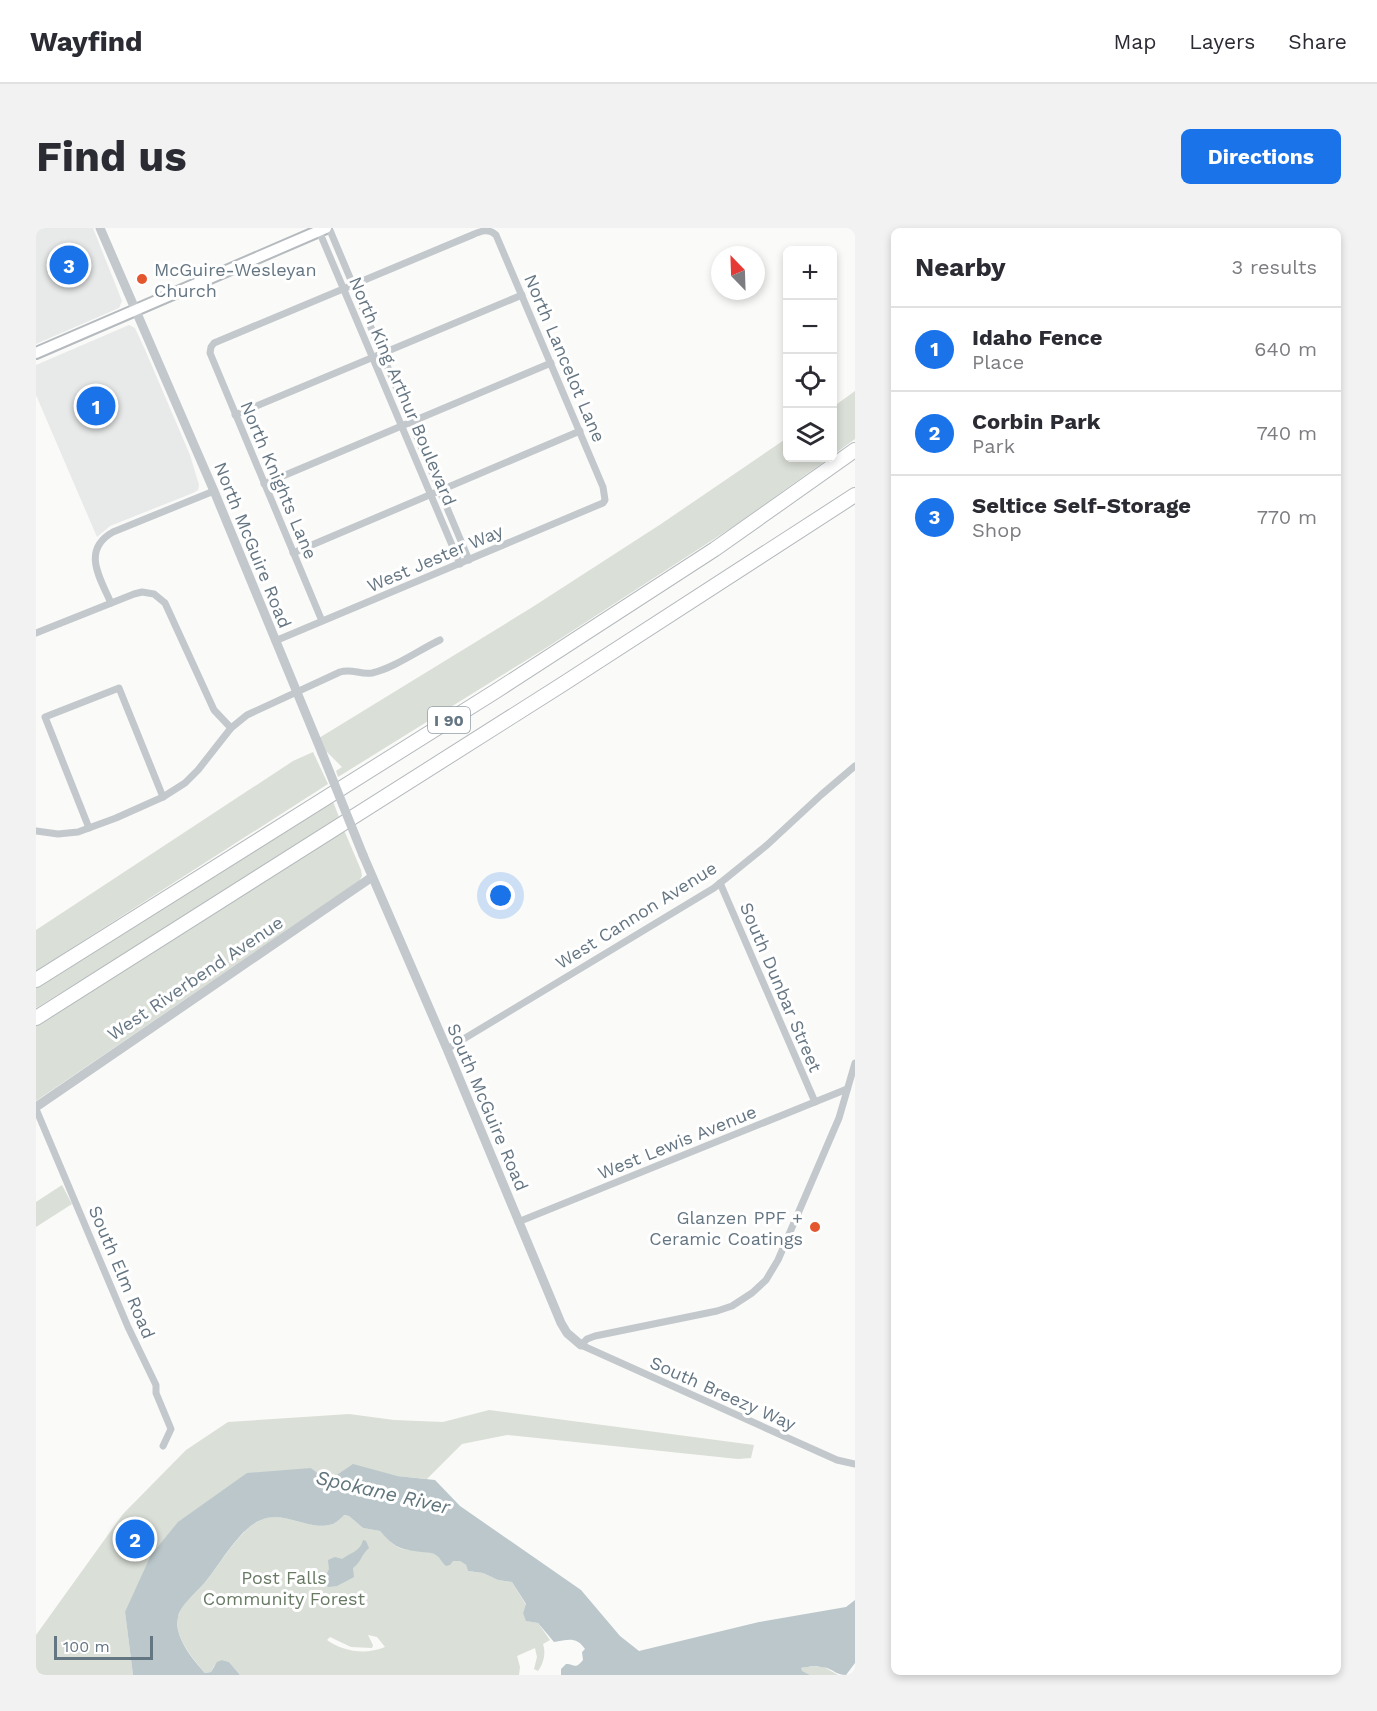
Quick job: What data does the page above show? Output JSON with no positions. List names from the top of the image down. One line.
{"streets":{"highway":["I 90"],"street":["North Lancelot Lane","North King Arthur Boulevard","North Knights Lane","North McGuire Road","West Jester Way","West Cannon Avenue","West Riverbend Avenue","South Dunbar Street","South McGuire Road","West Lewis Avenue","South Elm Road","South Breezy Way"]},"crossings":[["North Lancelot Lane","North King Arthur Boulevard"],["North Lancelot Lane","West Jester Way"],["North King Arthur Boulevard","North Knights Lane"],["North King Arthur Boulevard","West Jester Way"],["North Knights Lane","West Jester Way"],["North McGuire Road","West Jester Way"],["North McGuire Road","West Riverbend Avenue"],["North McGuire Road","South McGuire Road"],["West Cannon Avenue","South Dunbar Street"],["West Cannon Avenue","South McGuire Road"],["West Riverbend Avenue","South McGuire Road"],["West Riverbend Avenue","South Elm Road"],["South Dunbar Street","West Lewis Avenue"],["South McGuire Road","West Lewis Avenue"],["South McGuire Road","South Breezy Way"]],"water":["Spokane River"],"parks":["Post Falls Community Forest"],"places":["McGuire-Wesleyan Church","Glanzen PPF + Ceramic Coatings"],"scale_bar":"100 m","north":"top left","page":{"header":"Wayfind","nav":["Map","Layers","Share"],"buttons":"Directions","title":"Find us","heading":["Nearby","3 results"],"pins":["3","1","2"],"map_buttons":["+","−"],"list":[{"mark":"1","name":"Idaho Fence","note":"Place","value":"640 m"},{"mark":"2","name":"Corbin Park","note":"Park","value":"740 m"},{"mark":"3","name":"Seltice Self-Storage","note":"Shop","value":"770 m"}],"scale":"100 m"}}
